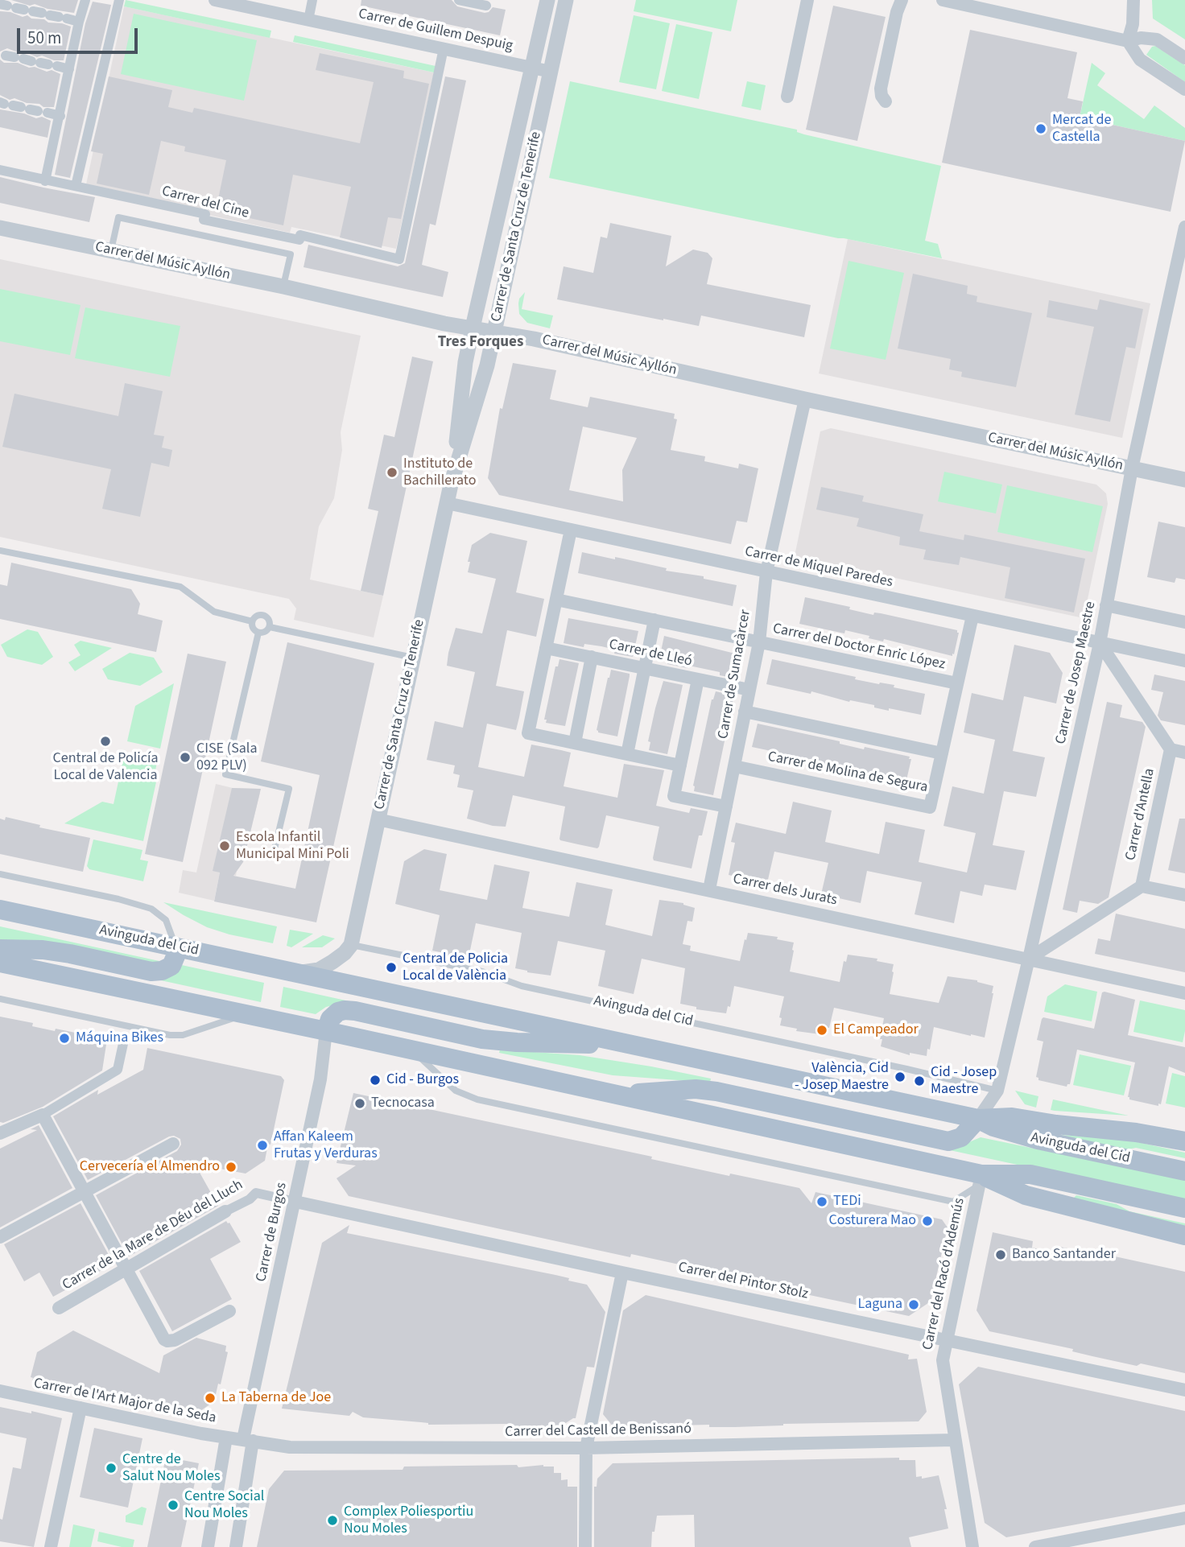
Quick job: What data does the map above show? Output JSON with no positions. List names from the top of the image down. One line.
{"streets":{"main road":["Avinguda del Cid"],"street":["Carrer de Guillem Despuig","Carrer del Cine","Carrer de Santa Cruz de Tenerife","Carrer del Músic Ayllón","Carrer de Miquel Paredes","Carrer del Doctor Enric López","Carrer de Lleó","Carrer de Josep Maestre","Carrer de Sumacàrcer","Carrer de Molina de Segura","Carrer d'Antella","Carrer dels Jurats","Carrer de Burgos","Carrer de la Mare de Déu del Lluch","Carrer del Racó d'Ademús","Carrer del Pintor Stolz","Carrer de l'Art Major de la Seda","Carrer del Castell de Benissanó"]},"crossings":[["Carrer de Guillem Despuig","Carrer del Cine"],["Carrer de Guillem Despuig","Carrer de Santa Cruz de Tenerife"],["Carrer de Santa Cruz de Tenerife","Carrer del Músic Ayllón"],["Carrer de Santa Cruz de Tenerife","Carrer de Miquel Paredes"],["Carrer de Santa Cruz de Tenerife","Carrer dels Jurats"],["Carrer de Santa Cruz de Tenerife","Avinguda del Cid"],["Carrer del Músic Ayllón","Carrer de Josep Maestre"],["Carrer del Músic Ayllón","Carrer de Sumacàrcer"],["Carrer de Miquel Paredes","Carrer de Josep Maestre"],["Carrer de Miquel Paredes","Carrer de Sumacàrcer"],["Carrer de Miquel Paredes","Carrer de Molina de Segura"],["Carrer del Doctor Enric López","Carrer de Sumacàrcer"],["Carrer del Doctor Enric López","Carrer de Molina de Segura"],["Carrer de Lleó","Carrer de Sumacàrcer"],["Carrer de Josep Maestre","Carrer dels Jurats"],["Carrer de Josep Maestre","Avinguda del Cid"],["Carrer de Sumacàrcer","Carrer de Molina de Segura"],["Carrer de Sumacàrcer","Carrer dels Jurats"],["Carrer de Burgos","Carrer de la Mare de Déu del Lluch"],["Carrer de Burgos","Carrer del Pintor Stolz"],["Carrer de Burgos","Carrer de l'Art Major de la Seda"],["Carrer de Burgos","Carrer del Castell de Benissanó"],["Carrer de la Mare de Déu del Lluch","Carrer del Pintor Stolz"],["Carrer del Racó d'Ademús","Carrer del Pintor Stolz"],["Carrer del Racó d'Ademús","Carrer del Castell de Benissanó"],["Carrer de l'Art Major de la Seda","Carrer del Castell de Benissanó"]],"districts":["Tres Forques"],"places":["Mercat de Castella","Instituto de Bachillerato","Central de Policía Local de Valencia","CISE (Sala 092 PLV)","Escola Infantil Municipal Mini Poli","Central de Policia Local de València","El Campeador","Máquina Bikes","València, Cid - Josep Maestre","Cid - Burgos","Cid - Josep Maestre","Tecnocasa","Affan Kaleem Frutas y Verduras","Cervecería el Almendro","TEDi","Costurera Mao","Banco Santander","Laguna","La Taberna de Joe","Centre de Salut Nou Moles","Centre Social Nou Moles","Complex Poliesportiu Nou Moles"],"scale_bar":"50 m"}
